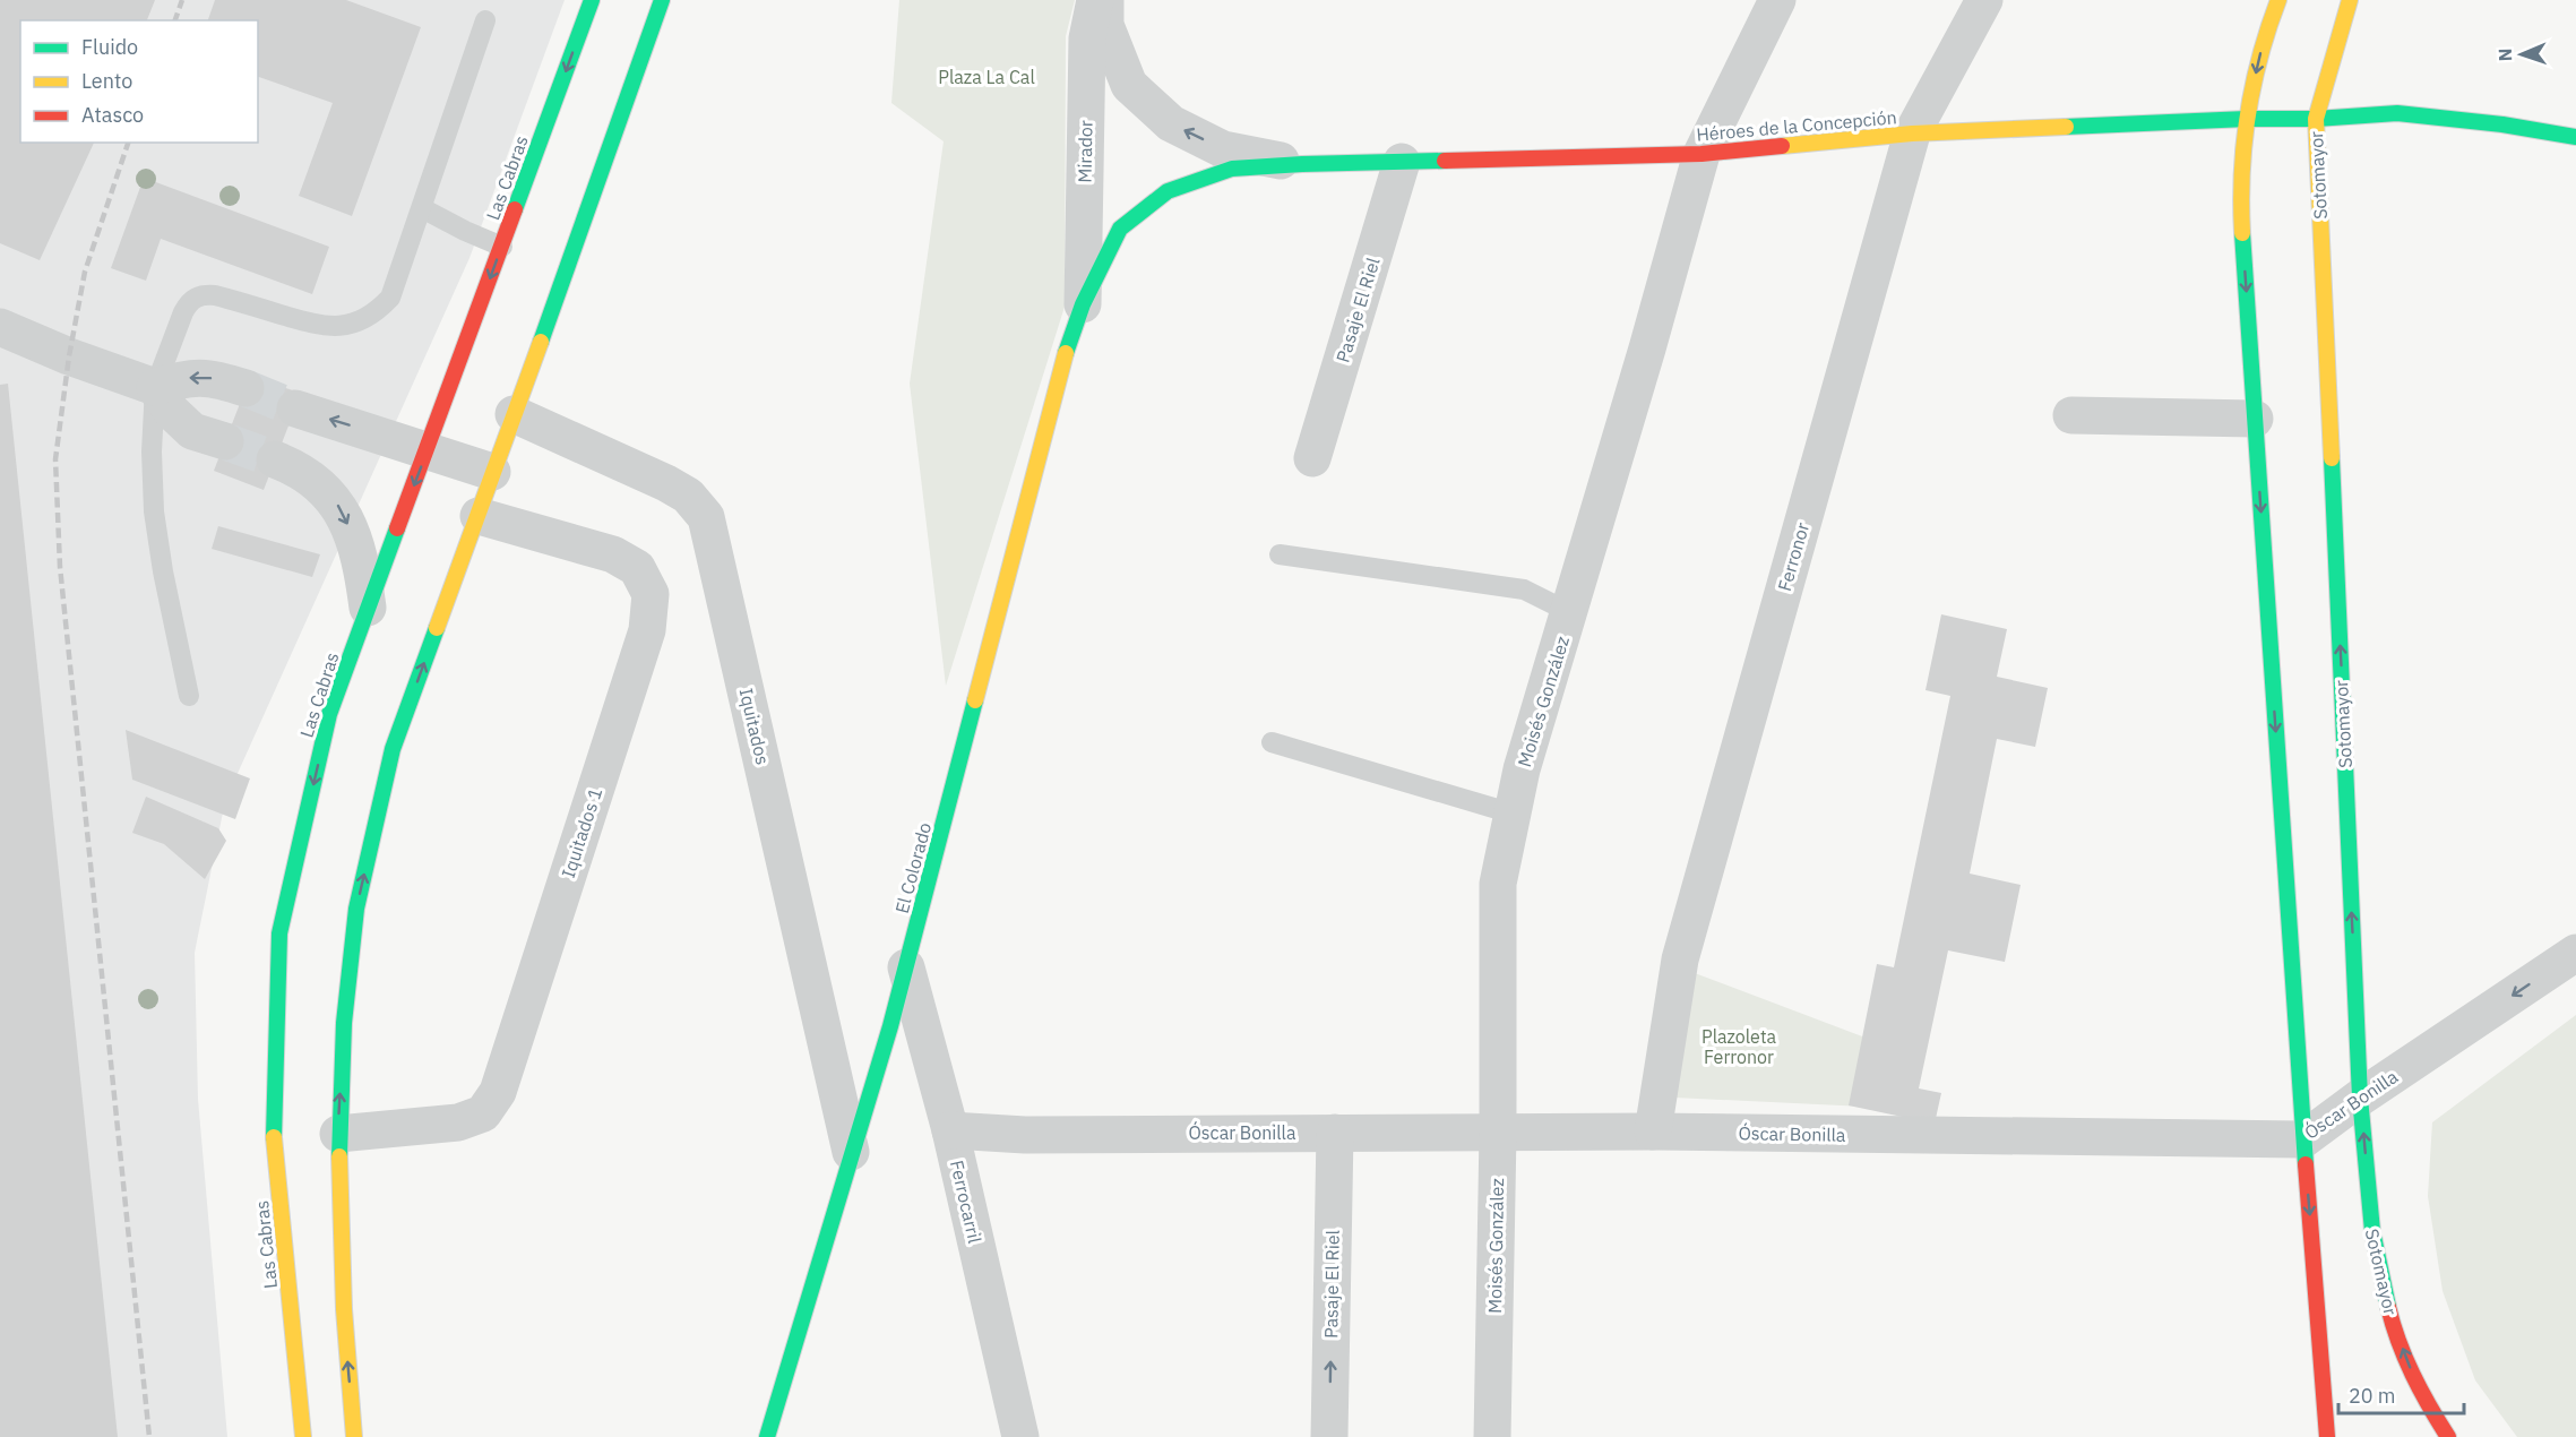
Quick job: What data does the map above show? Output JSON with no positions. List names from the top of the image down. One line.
{"streets":{"main road":["Héroes de la Concepción","Sotomayor","Las Cabras","El Colorado"],"street":["Mirador","Pasaje El Riel","Ferronor","Moisés González","Iquitados","Iquitados 1","Óscar Bonilla","Ferrocarril"]},"crossings":[["Héroes de la Concepción","Mirador"],["Héroes de la Concepción","Sotomayor"],["Héroes de la Concepción","Pasaje El Riel"],["Héroes de la Concepción","Ferronor"],["Héroes de la Concepción","Moisés González"],["Héroes de la Concepción","El Colorado"],["Mirador","El Colorado"],["Sotomayor","Óscar Bonilla"],["Pasaje El Riel","Óscar Bonilla"],["Ferronor","Óscar Bonilla"],["Moisés González","Óscar Bonilla"],["Iquitados","El Colorado"],["El Colorado","Ferrocarril"],["Óscar Bonilla","Ferrocarril"]],"one_way":["Pasaje El Riel"],"parks":["Plaza La Cal","Plazoleta Ferronor"],"legend":["Fluido","Lento","Atasco"],"scale_bar":"20 m","north":"left"}
